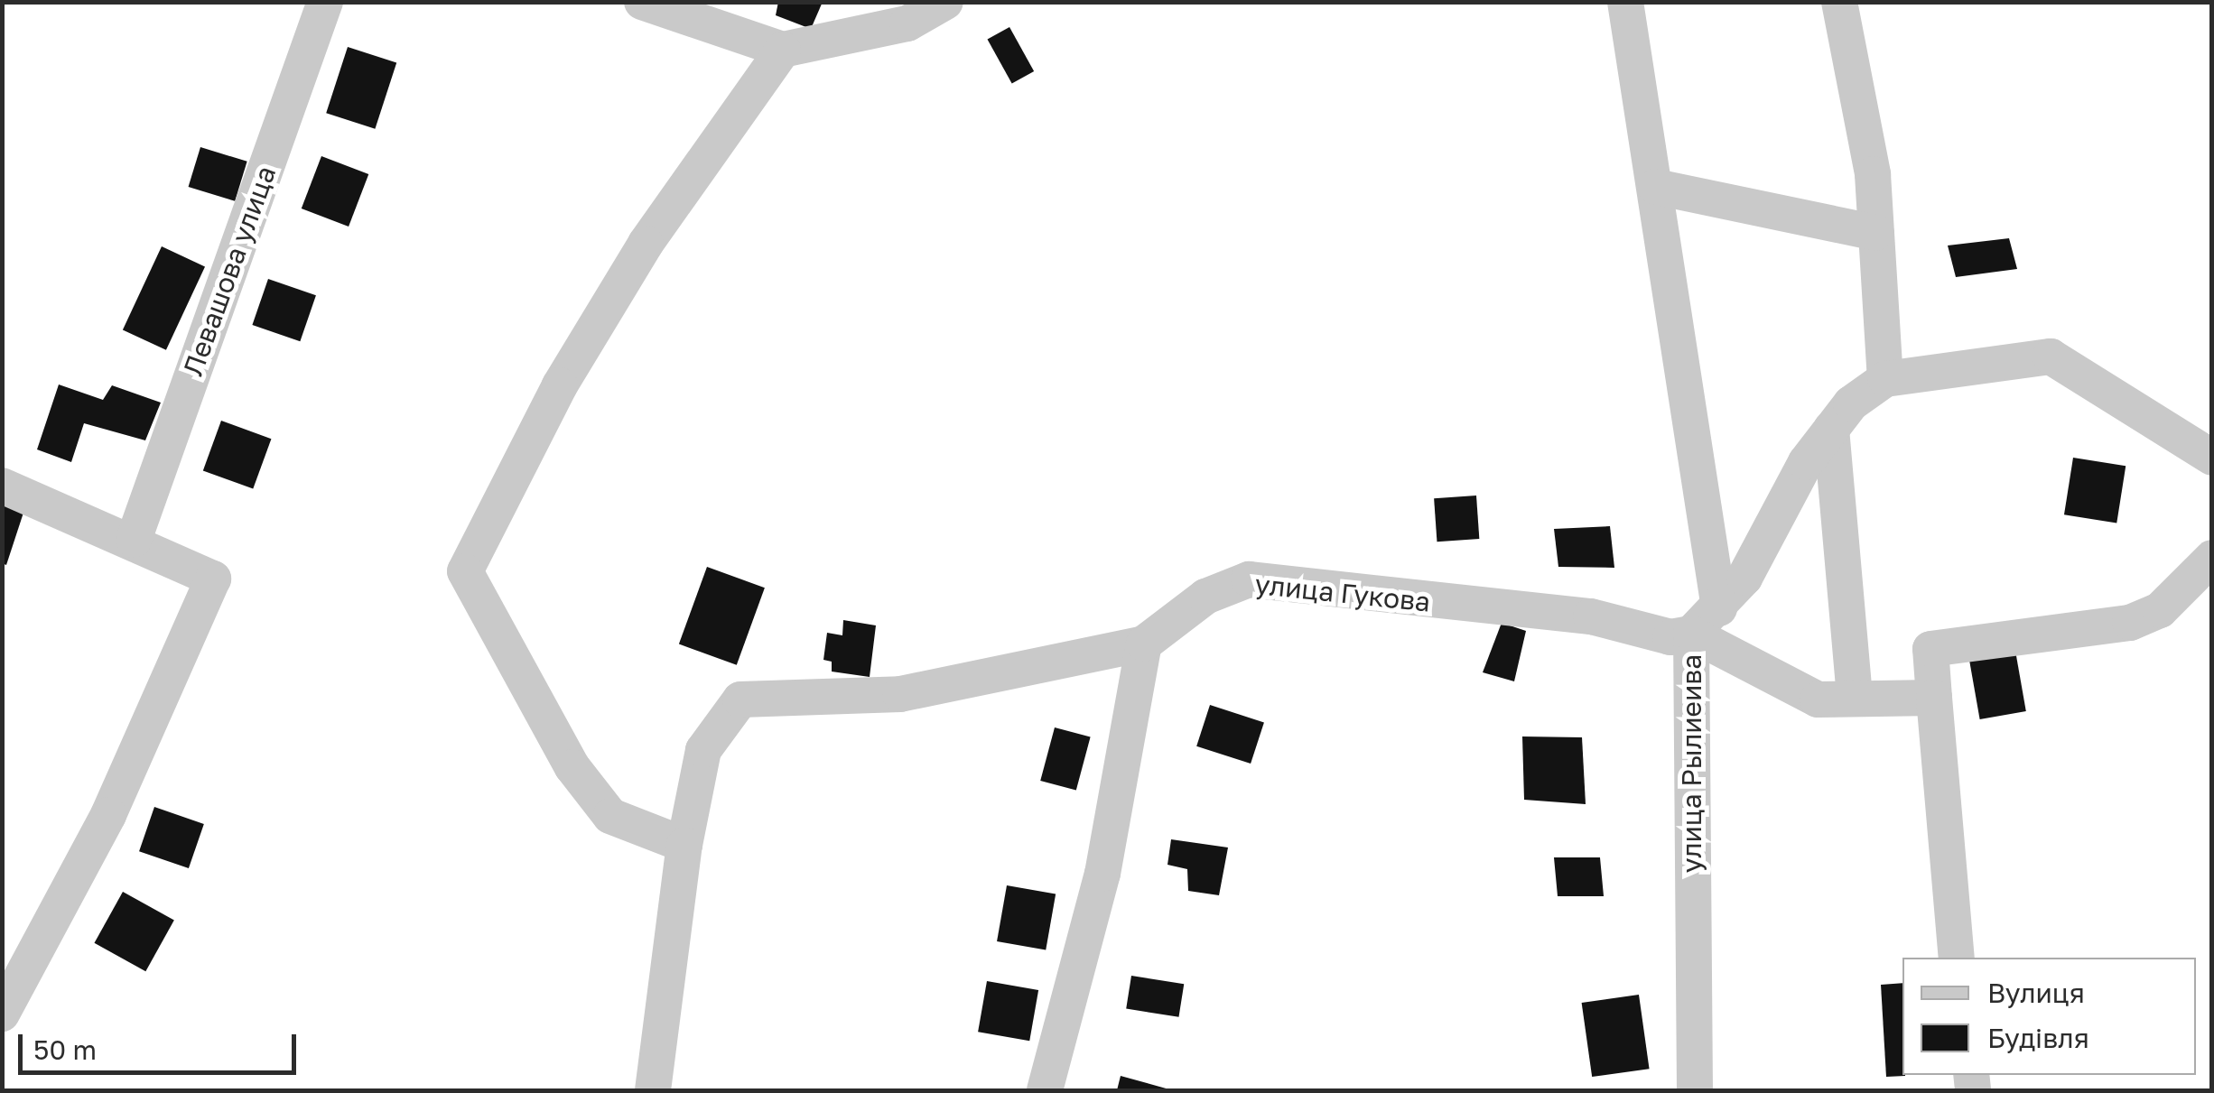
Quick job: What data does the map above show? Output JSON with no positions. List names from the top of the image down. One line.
{"streets":{"street":["Левашова улица","улица Гукова","улица Рылиеива"]},"crossings":[["улица Гукова","улица Рылиеива"]],"legend":["Вулиця","Будівля"],"scale_bar":"50 m"}
